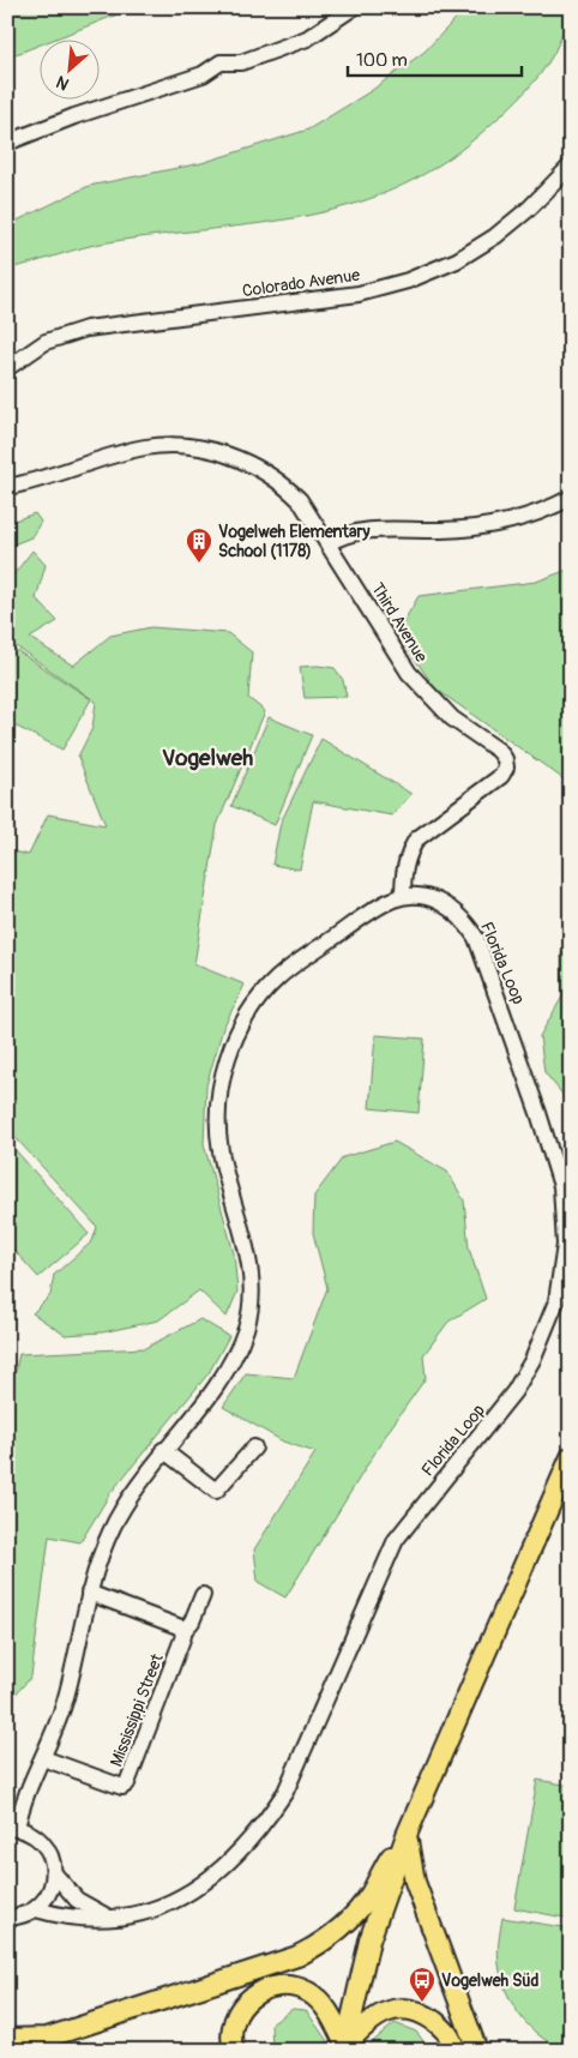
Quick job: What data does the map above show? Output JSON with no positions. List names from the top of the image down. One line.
{"streets":{"street":["Colorado Avenue","Third Avenue","Florida Loop","Mississippi Street"]},"crossings":[["Third Avenue","Florida Loop"]],"districts":["Vogelweh"],"places":{"building":["Vogelweh Elementary School (1178)"],"bus stop":["Vogelweh Süd"]},"scale_bar":"100 m","north":"bottom left"}
